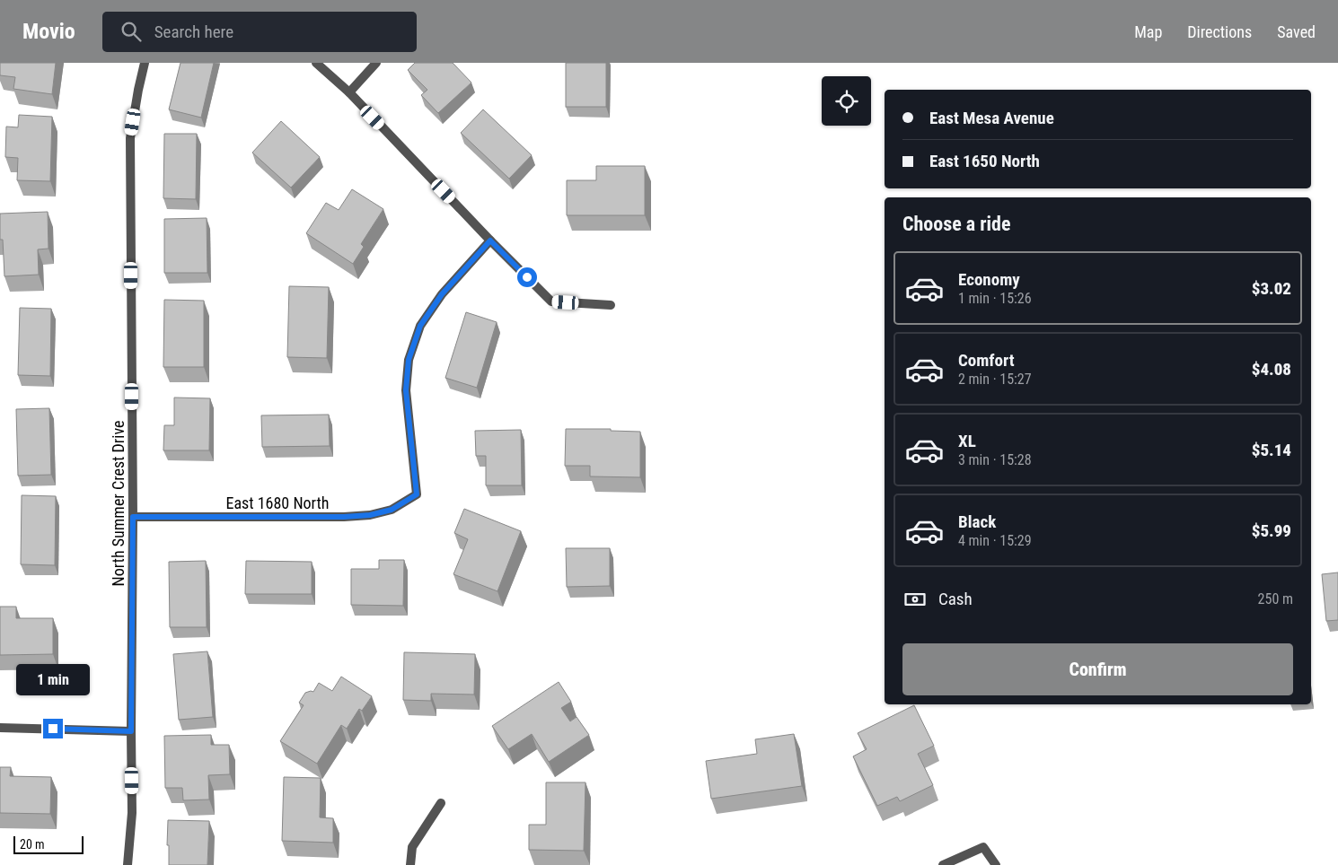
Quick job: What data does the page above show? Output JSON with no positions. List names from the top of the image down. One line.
{"streets":{"street":["East 1680 North","North Summer Crest Drive"]},"crossings":[["East 1680 North","North Summer Crest Drive"]],"scale_bar":"20 m","page":{"header":"Movio","search":"Search here","nav":["Map","Directions","Saved"],"banner":["East Mesa Avenue","East 1650 North"],"heading":"Choose a ride","list":[{"name":"Economy","note":"1 min · 15:26","value":"$3.02"},{"name":"Comfort","note":"2 min · 15:27","value":"$4.08"},{"name":"XL","note":"3 min · 15:28","value":"$5.14"},{"name":"Black","note":"4 min · 15:29","value":"$5.99"}],"pay":["Cash","250 m"],"buttons":"Confirm","bubble":"1 min","scale":"20 m"}}
